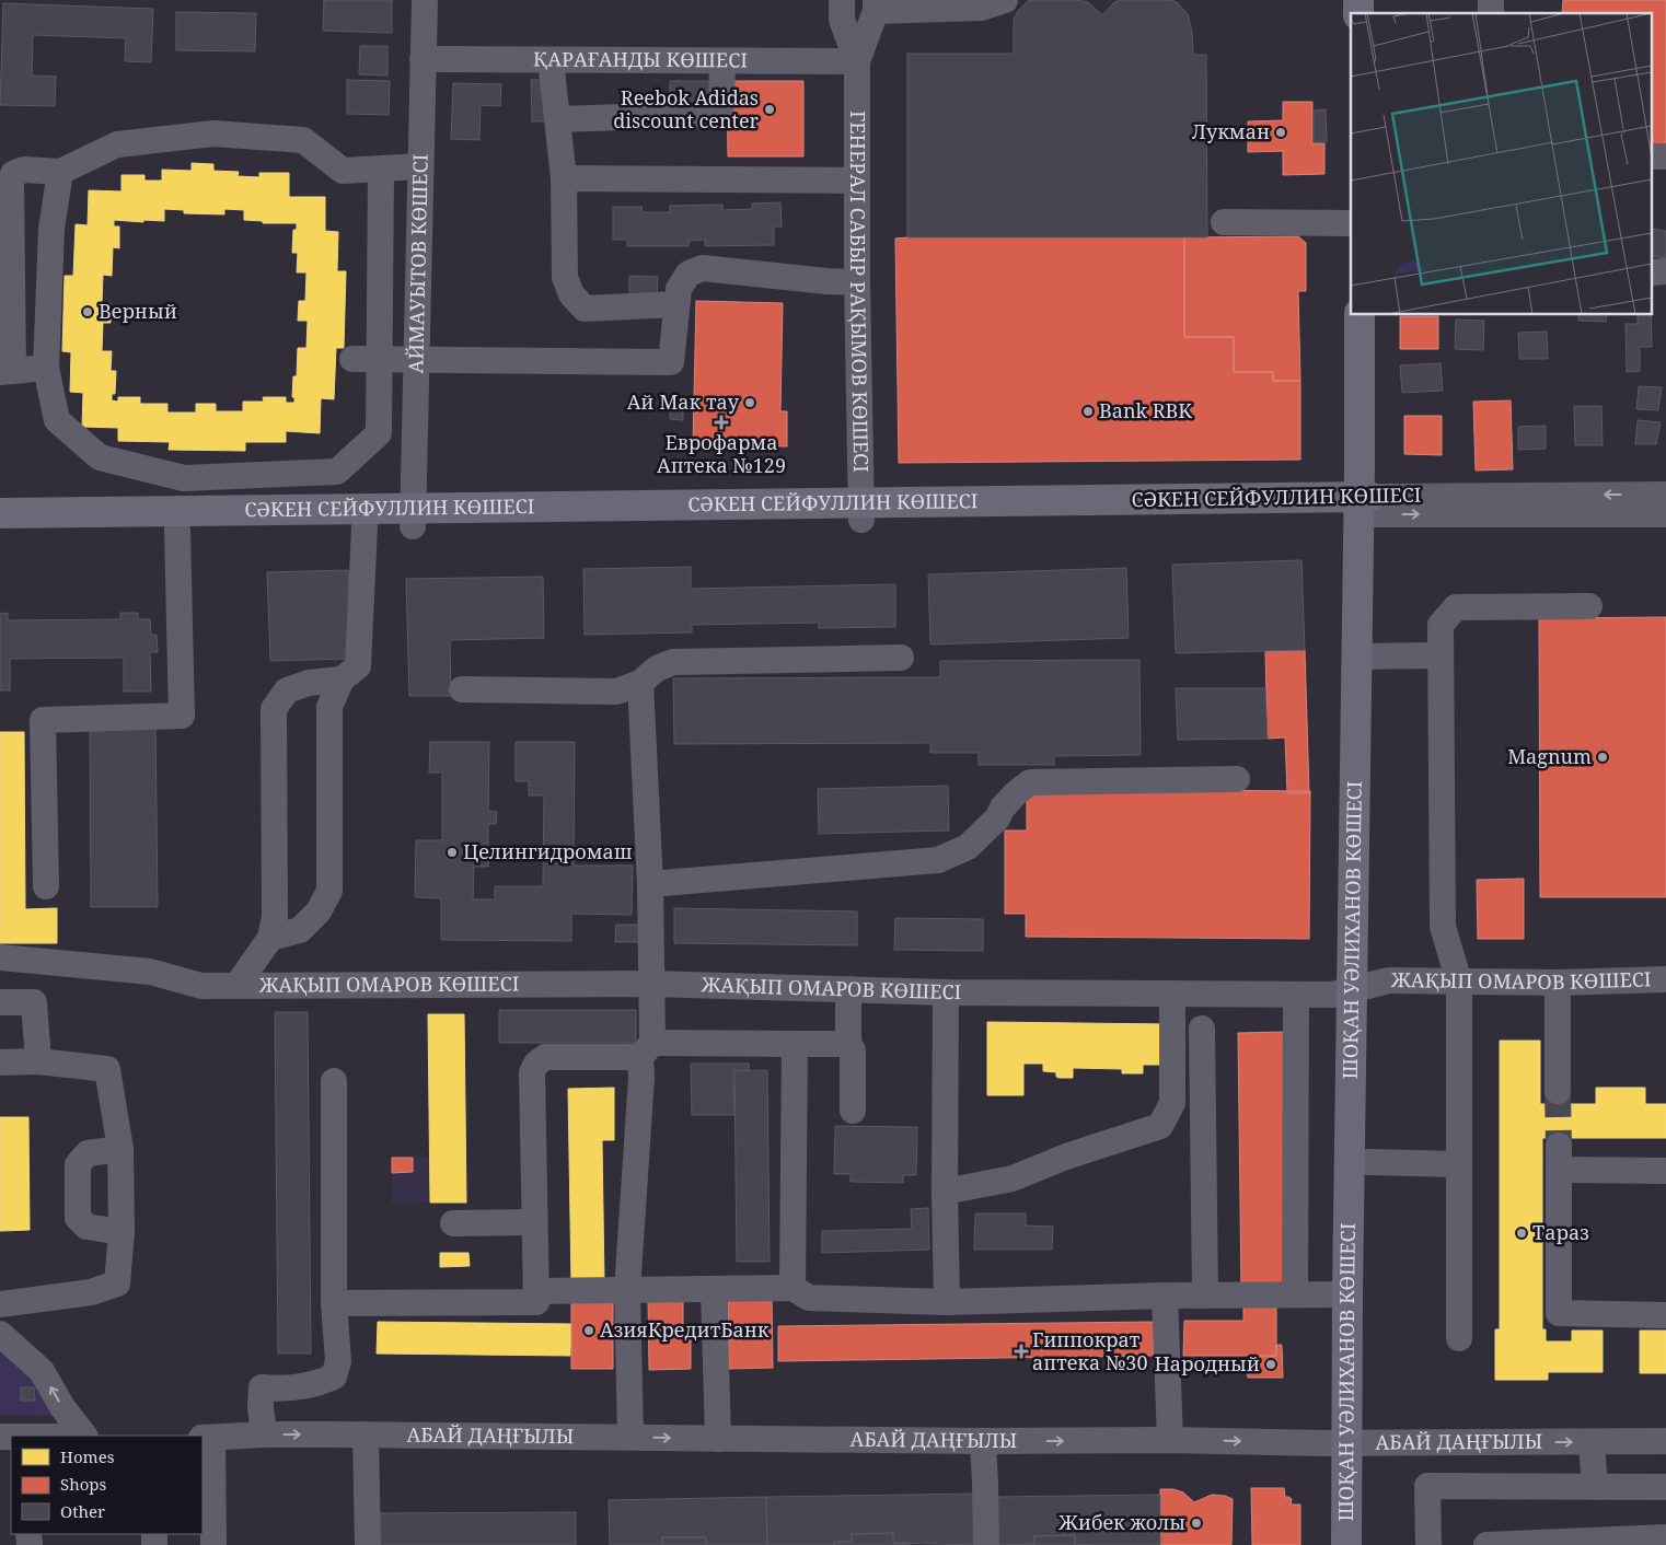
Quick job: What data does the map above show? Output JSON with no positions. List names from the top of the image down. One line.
{"streets":{"main road":["СӘКЕН СЕЙФУЛЛИН КӨШЕСІ","ШОҚАН УӘЛИХАНОВ КӨШЕСІ"],"street":["ҚАРАҒАНДЫ КӨШЕСІ","АЙМАУЫТОВ КӨШЕСІ","ГЕНЕРАЛ САБЫР РАҚЫМОВ КӨШЕСІ","ЖАҚЫП ОМАРОВ КӨШЕСІ","АБАЙ ДАҢҒЫЛЫ"]},"crossings":[["ҚАРАҒАНДЫ КӨШЕСІ","АЙМАУЫТОВ КӨШЕСІ"],["ҚАРАҒАНДЫ КӨШЕСІ","ГЕНЕРАЛ САБЫР РАҚЫМОВ КӨШЕСІ"],["АЙМАУЫТОВ КӨШЕСІ","СӘКЕН СЕЙФУЛЛИН КӨШЕСІ"],["ГЕНЕРАЛ САБЫР РАҚЫМОВ КӨШЕСІ","СӘКЕН СЕЙФУЛЛИН КӨШЕСІ"],["СӘКЕН СЕЙФУЛЛИН КӨШЕСІ","ШОҚАН УӘЛИХАНОВ КӨШЕСІ"],["ШОҚАН УӘЛИХАНОВ КӨШЕСІ","ЖАҚЫП ОМАРОВ КӨШЕСІ"],["ШОҚАН УӘЛИХАНОВ КӨШЕСІ","АБАЙ ДАҢҒЫЛЫ"]],"places":{"other":["Reebok Adidas discount center","Лукман","Верный","Ай Мак тау","Bank RBK","Magnum","Целингидромаш","Тараз","АзияКредитБанк","Народный","Жибек жолы"],"health":["Еврофарма Аптека №129","Гиппократ аптека №30"]},"legend":["Homes","Shops","Other"]}
